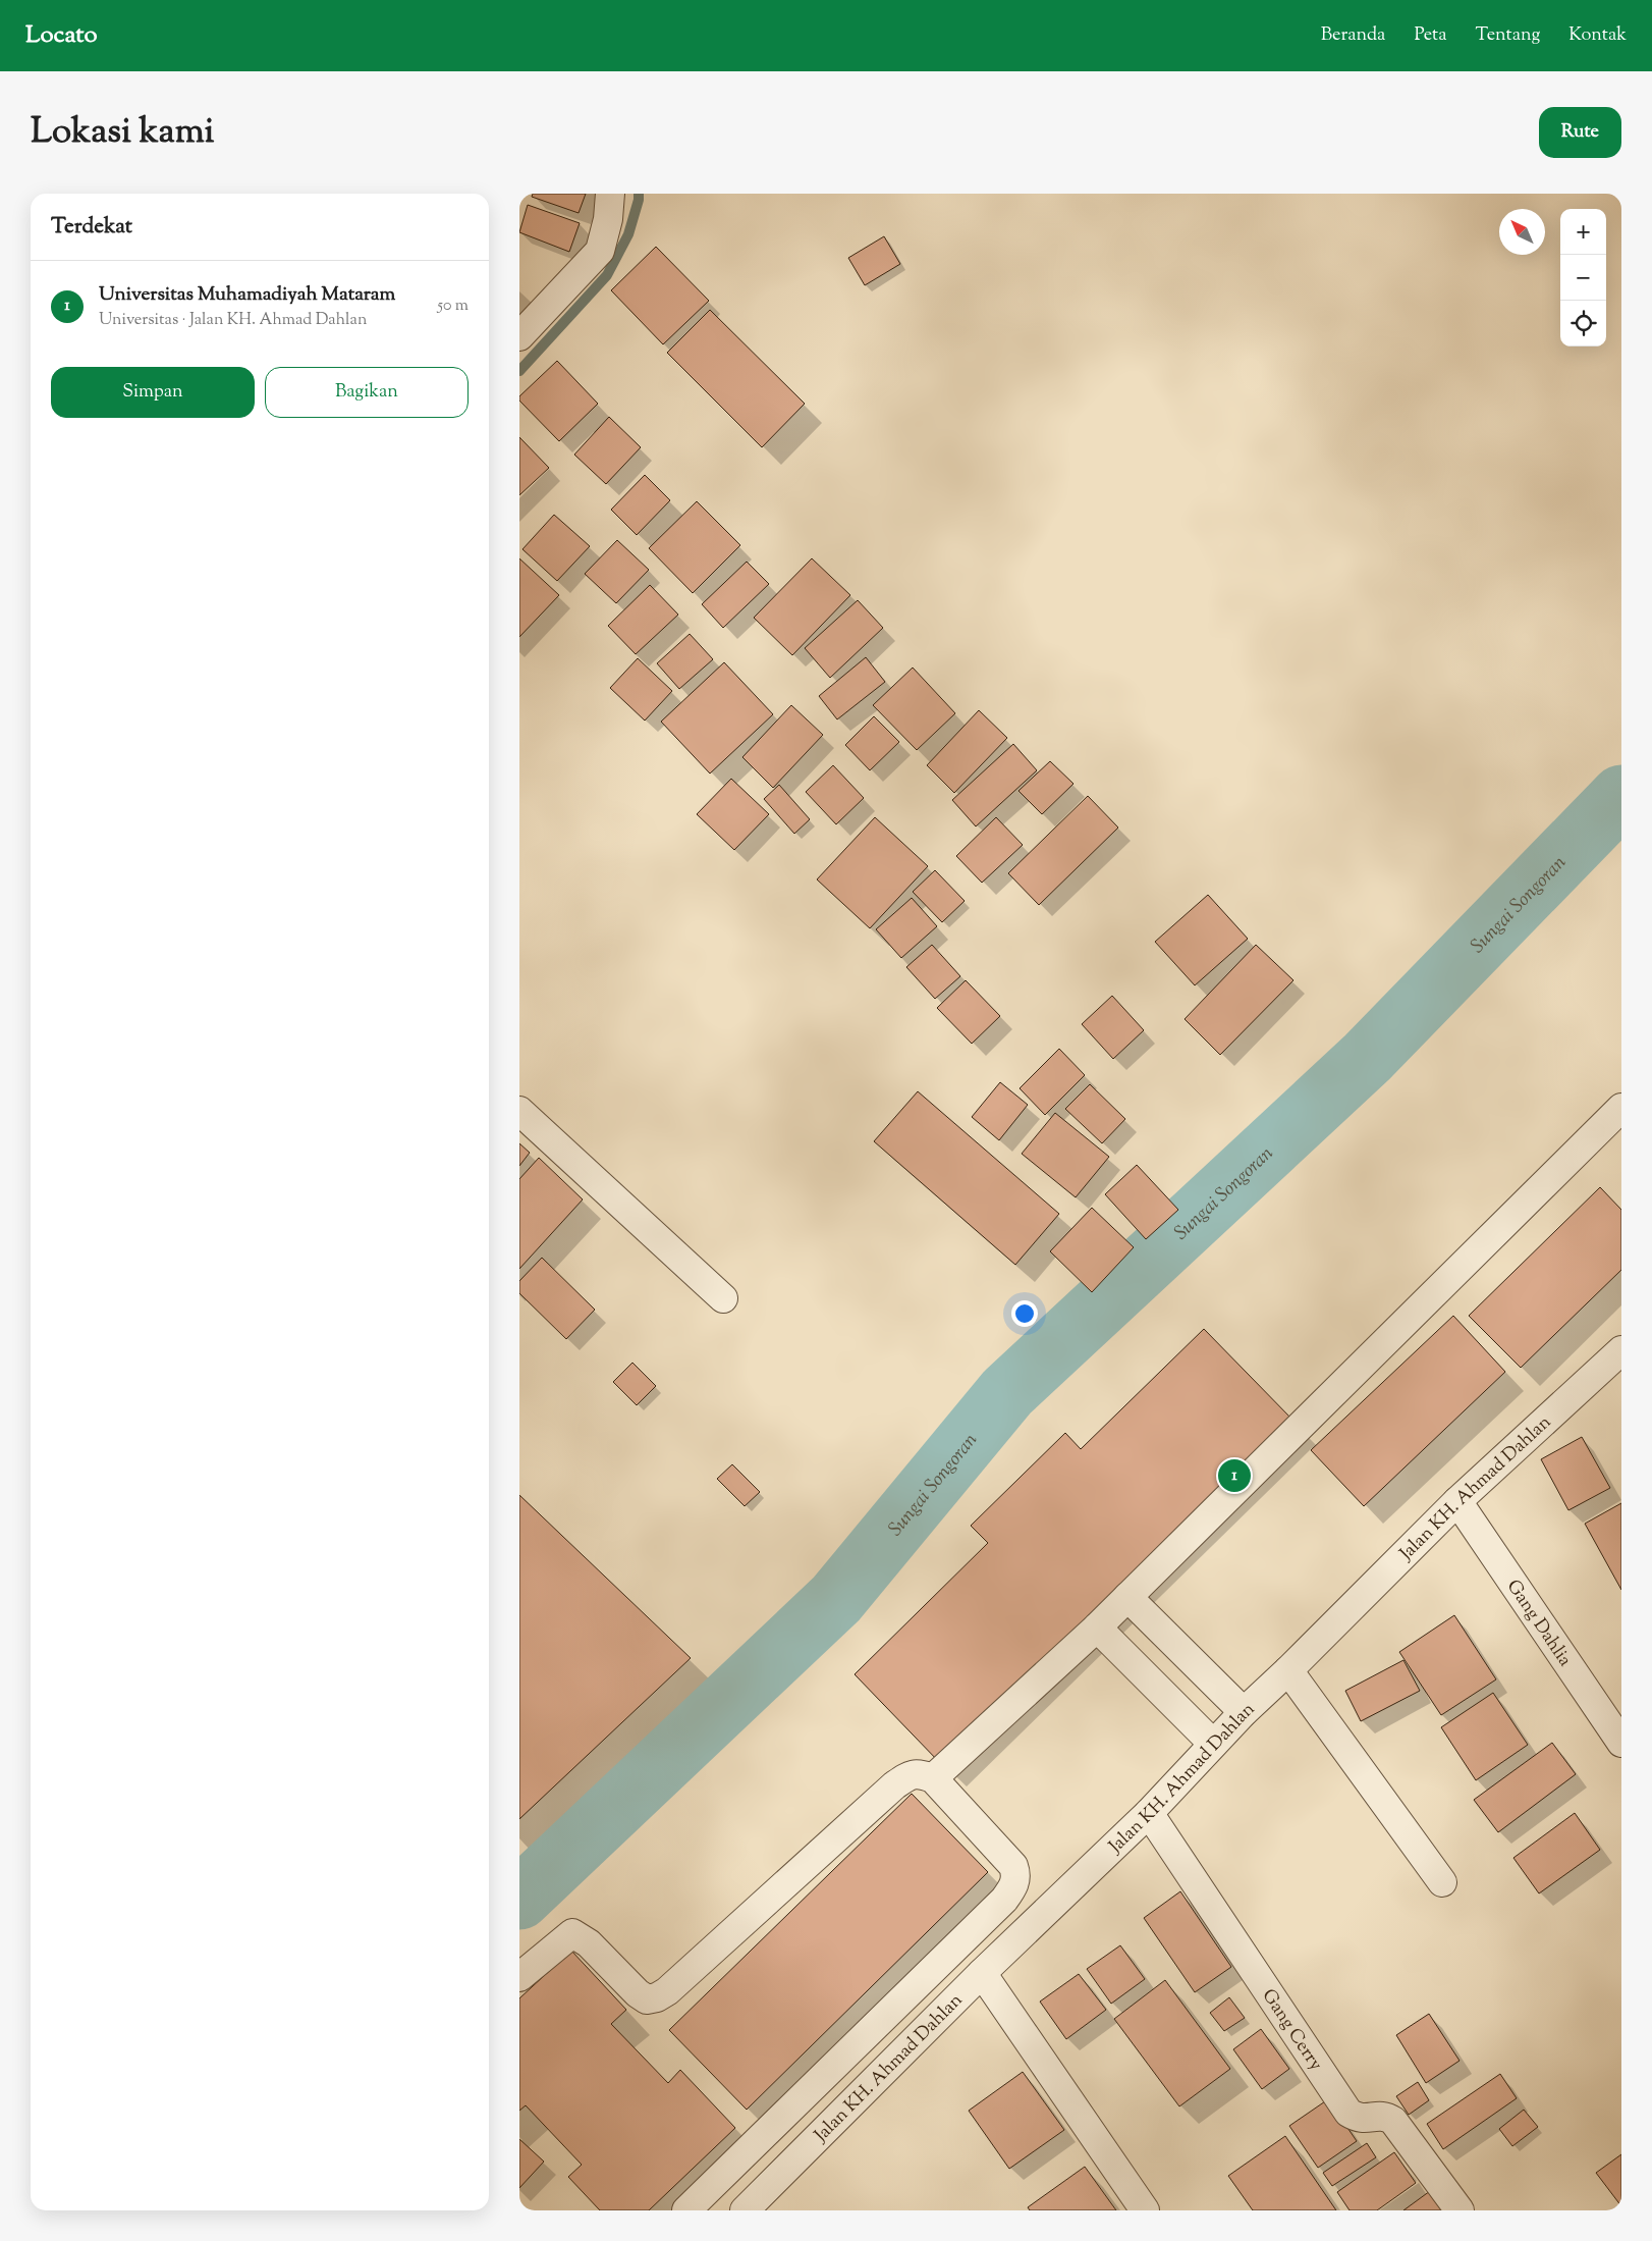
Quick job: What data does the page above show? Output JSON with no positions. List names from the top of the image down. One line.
{"streets":{"street":["Jalan KH. Ahmad Dahlan","Gang Dahlia","Gang Cerry"]},"crossings":[["Jalan KH. Ahmad Dahlan","Gang Dahlia"],["Jalan KH. Ahmad Dahlan","Gang Cerry"]],"water":["Sungai Songoran"],"north":"top left","page":{"header":"Locato","nav":["Beranda","Peta","Tentang","Kontak"],"title":"Lokasi kami","buttons":["Rute",["Simpan","Bagikan"]],"heading":"Terdekat","map_buttons":["+","−"],"list":[{"mark":"1","name":"Universitas Muhamadiyah Mataram","note":"Universitas · Jalan KH. Ahmad Dahlan","value":"50 m"}],"pins":"1"}}
